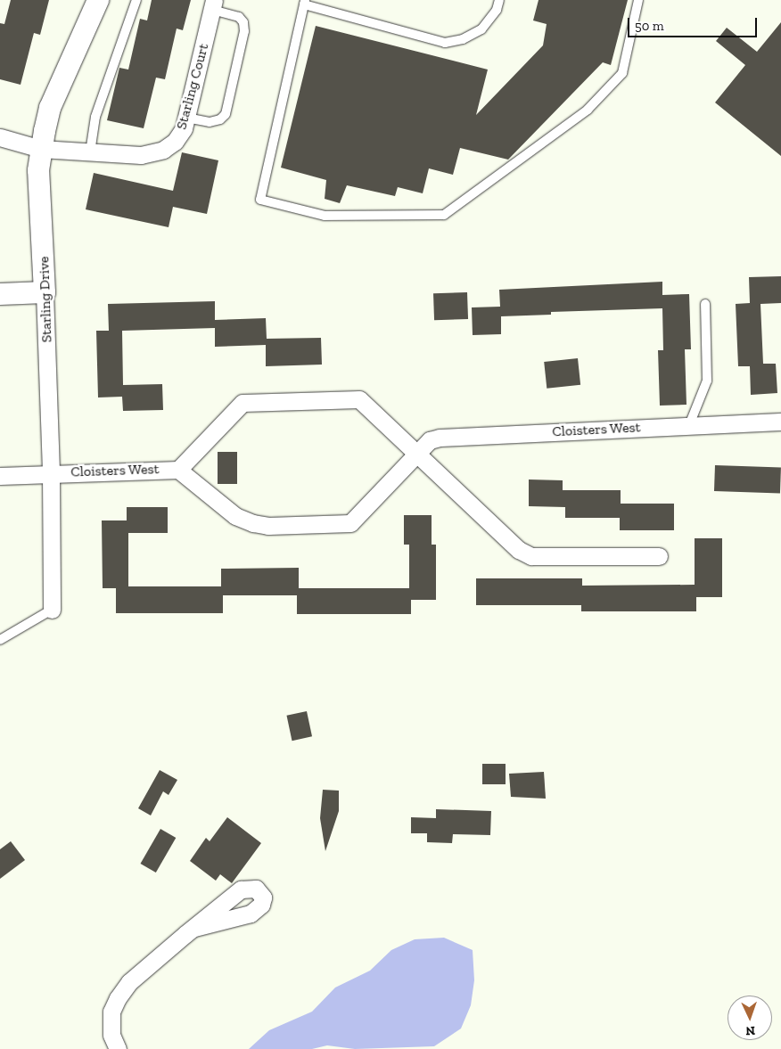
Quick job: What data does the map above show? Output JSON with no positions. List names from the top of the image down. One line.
{"streets":{"street":["Starling Court","Starling Drive","Cloisters West"]},"crossings":[["Starling Court","Starling Drive"],["Starling Drive","Cloisters West"]],"scale_bar":"50 m","north":"bottom"}
